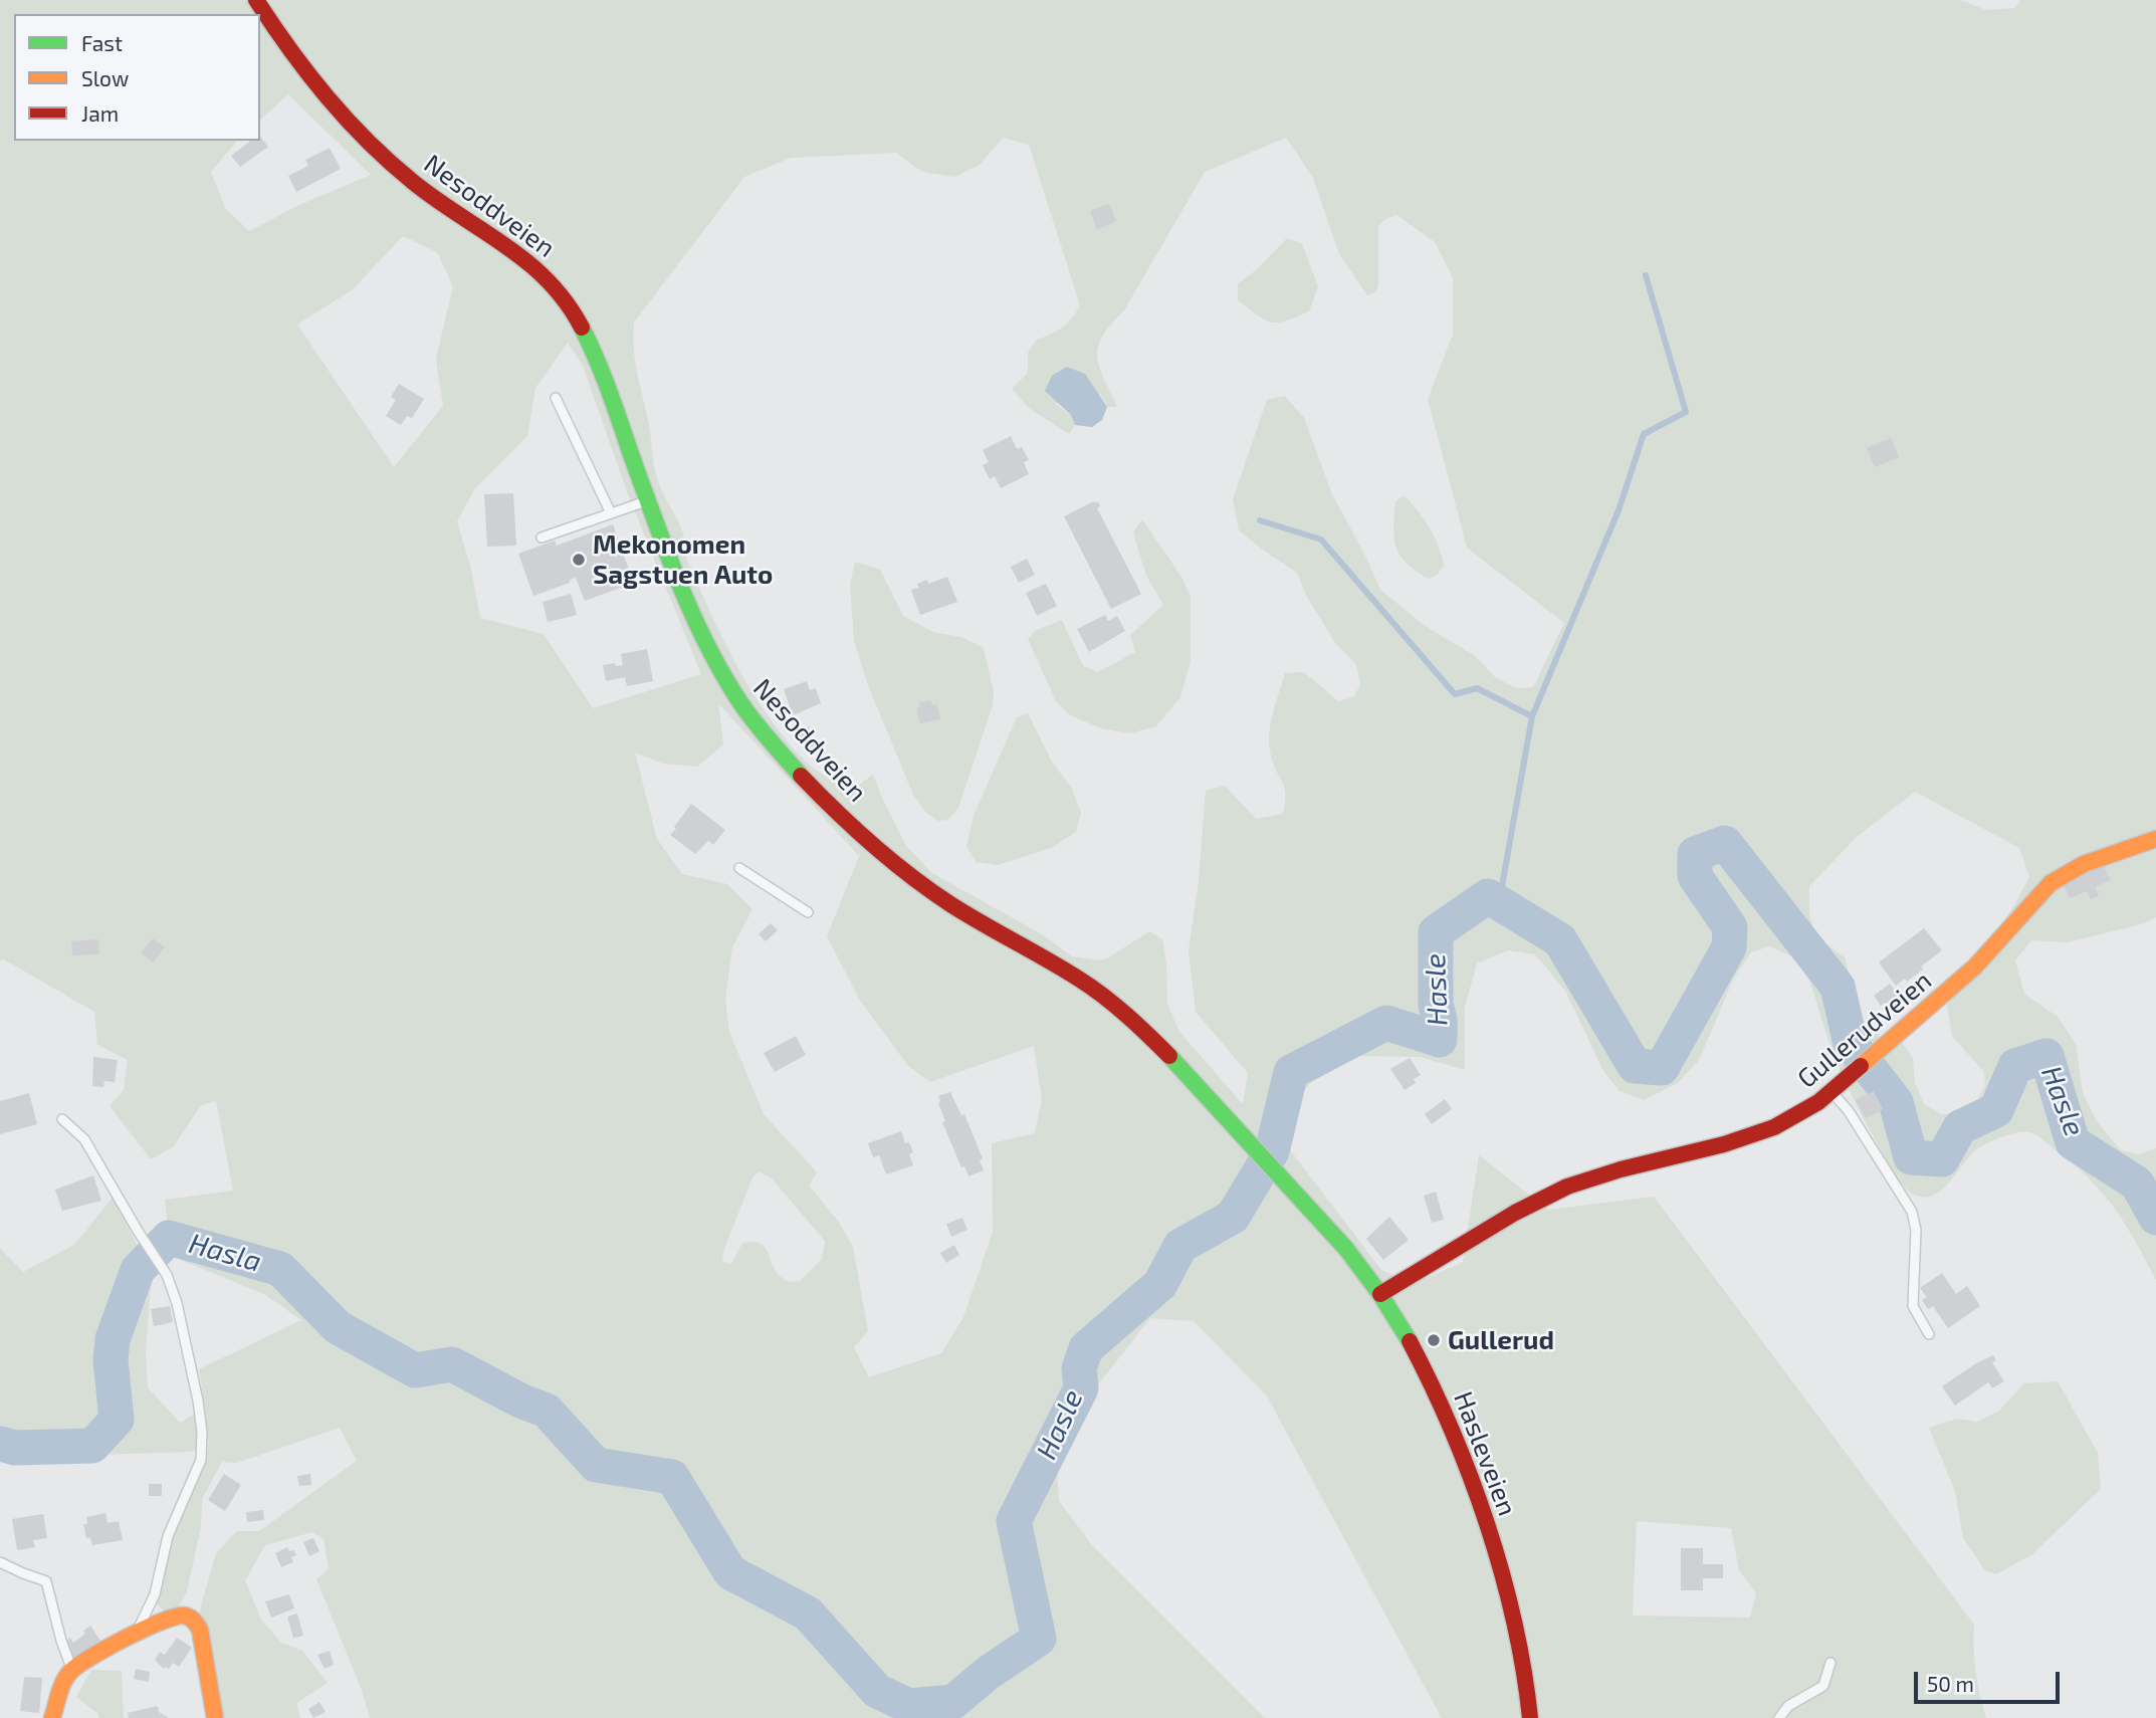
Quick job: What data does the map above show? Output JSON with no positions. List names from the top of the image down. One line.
{"streets":{"main road":["Nesoddveien","Gullerudveien","Hasleveien"]},"crossings":[["Nesoddveien","Hasleveien"],["Gullerudveien","Hasleveien"]],"water":["Hasle","Hasla"],"places":["Mekonomen Sagstuen Auto","Gullerud"],"legend":["Fast","Slow","Jam"],"scale_bar":"50 m"}
